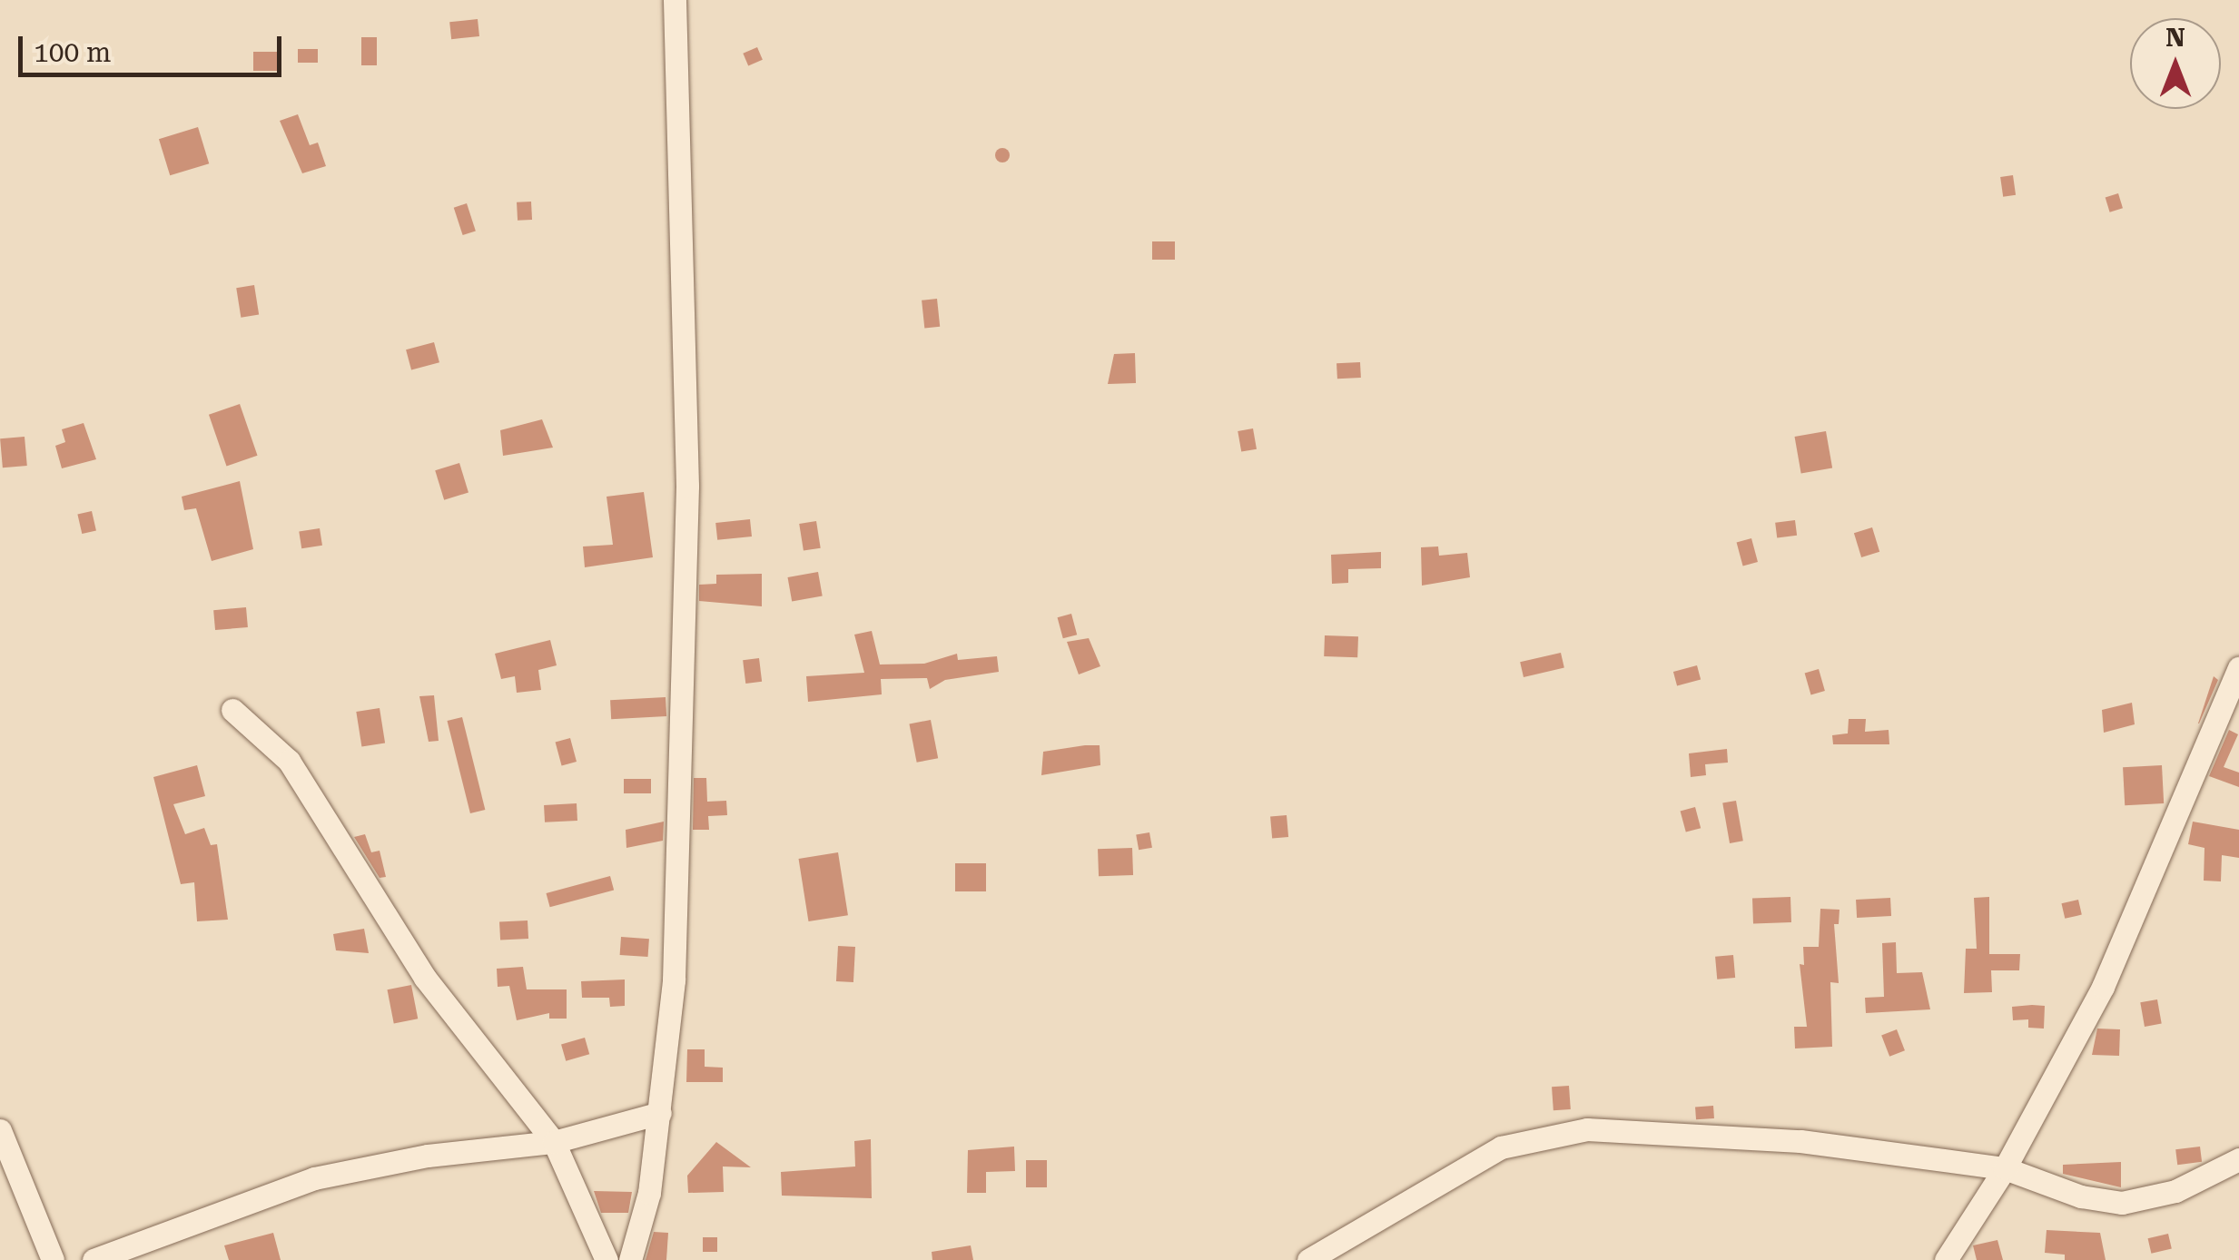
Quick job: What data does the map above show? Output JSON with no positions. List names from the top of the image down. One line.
{"scale_bar":"100 m","north":"top"}
